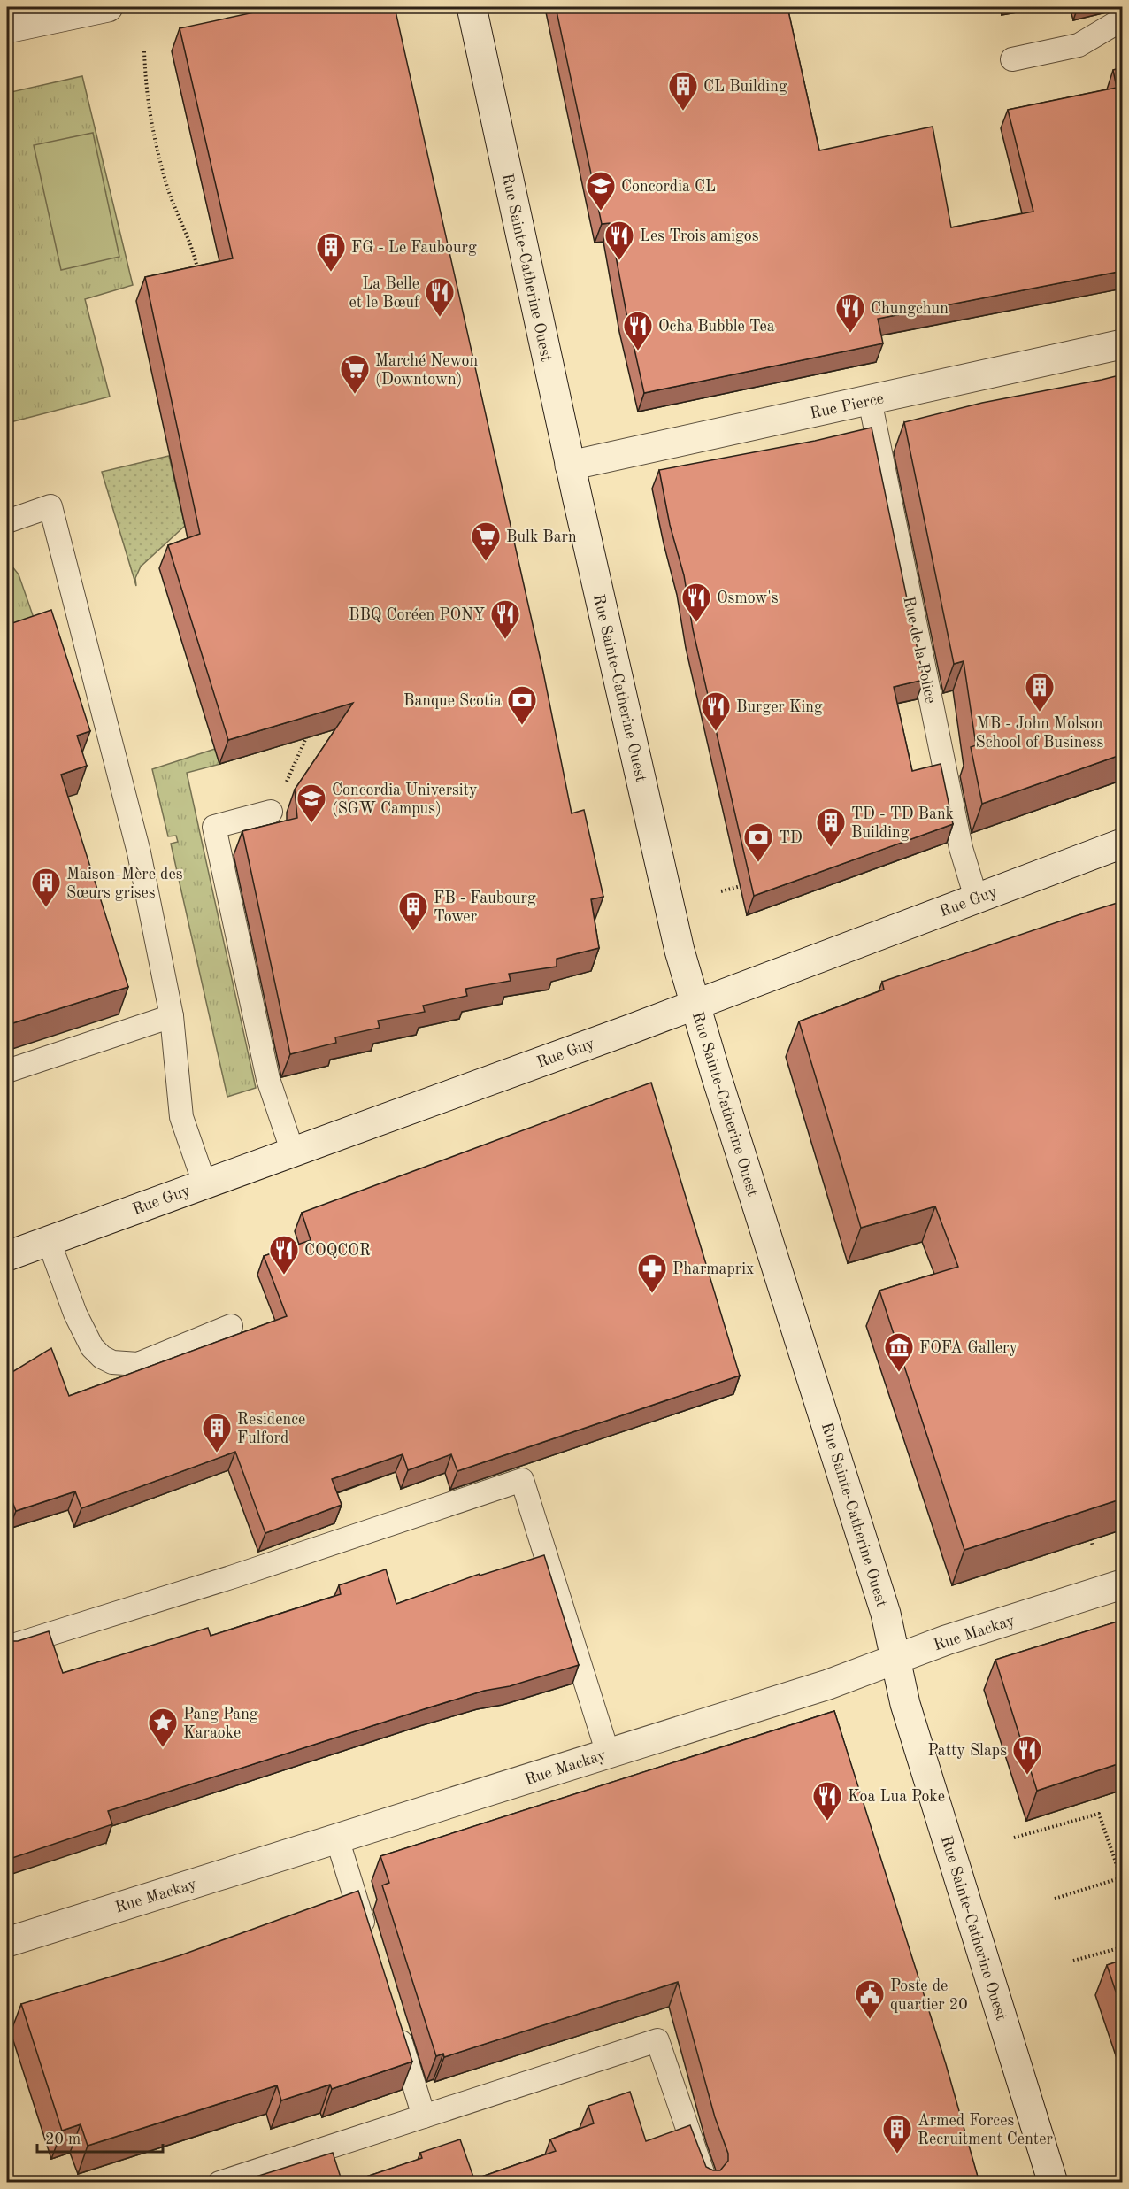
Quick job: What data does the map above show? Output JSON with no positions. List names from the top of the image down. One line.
{"streets":{"street":["Rue Sainte-Catherine Ouest","Rue Pierce","Rue Guy","Rue Mackay"],"lane":["Rue de la Police"]},"crossings":[["Rue Sainte-Catherine Ouest","Rue Pierce"],["Rue Sainte-Catherine Ouest","Rue Guy"],["Rue Sainte-Catherine Ouest","Rue Mackay"],["Rue Pierce","Rue de la Police"],["Rue de la Police","Rue Guy"]],"places":{"building":["CL Building","FG - Le Faubourg","MB - John Molson School of Business","TD - TD Bank Building","Maison-Mère des Sœurs grises","FB - Faubourg Tower","Residence Fulford","Armed Forces Recruitment Center"],"school or university":["Concordia CL","Concordia University (SGW Campus)"],"restaurant":["Les Trois amigos","La Belle et le Bœuf","Chungchun","Ocha Bubble Tea","Osmow's","BBQ Coréen PONY","Burger King","COQCOR","Patty Slaps","Koa Lua Poke"],"supermarket":["Marché Newon (Downtown)","Bulk Barn"],"bank":["Banque Scotia","TD"],"pharmacy":["Pharmaprix"],"museum":["FOFA Gallery"],"place":["Pang Pang Karaoke"],"public building":["Poste de quartier 20"]},"scale_bar":"20 m"}
